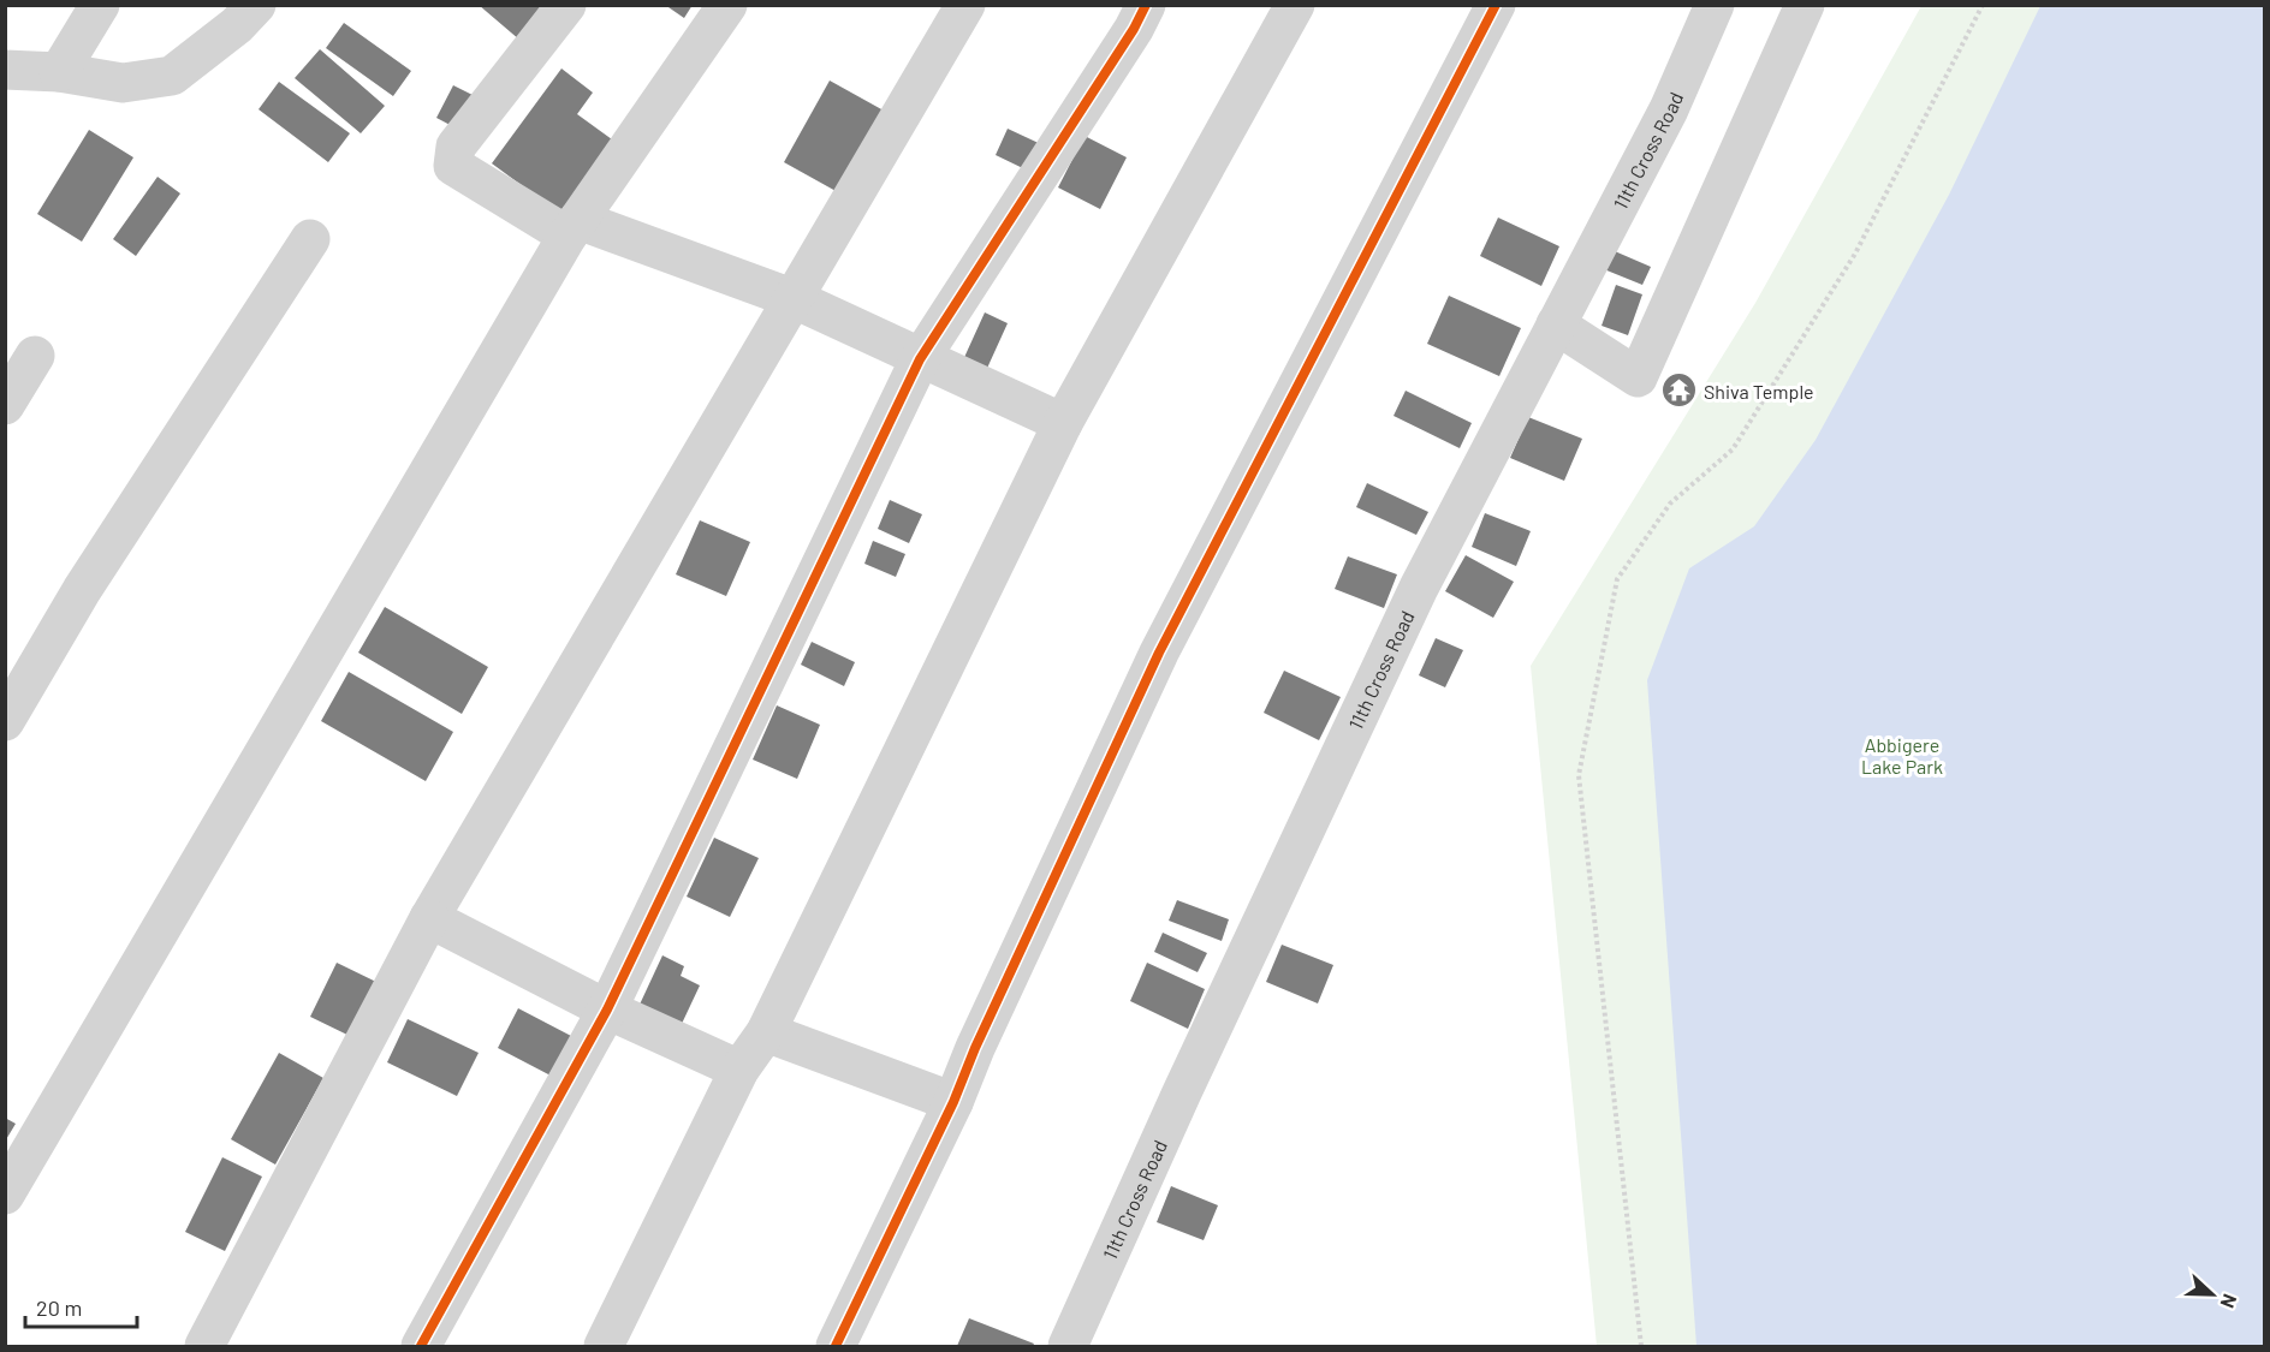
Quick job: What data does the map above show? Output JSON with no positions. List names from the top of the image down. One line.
{"streets":{"street":["11th Cross Road"]},"parks":["Abbigere Lake Park"],"places":{"temple":["Shiva Temple"]},"scale_bar":"20 m","north":"right"}
